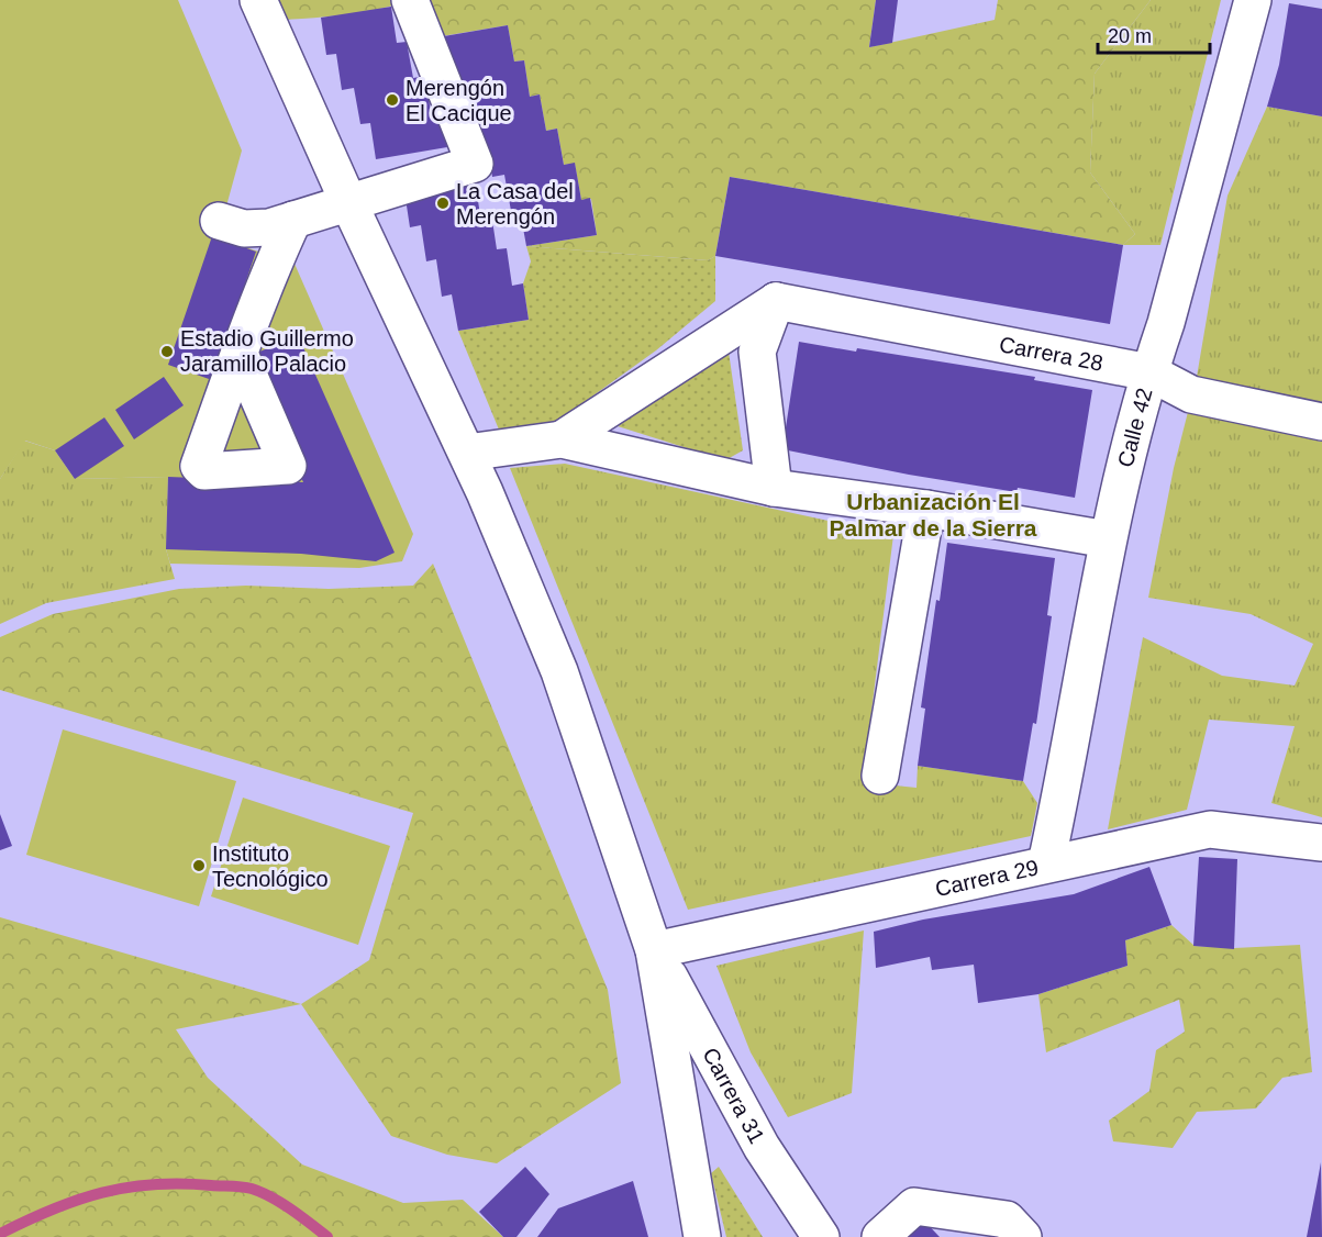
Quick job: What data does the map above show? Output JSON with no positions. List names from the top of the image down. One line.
{"streets":{"street":["Carrera 28","Calle 42","Carrera 29","Carrera 31"]},"crossings":[["Carrera 28","Calle 42"],["Calle 42","Carrera 29"],["Carrera 29","Carrera 31"]],"districts":["Urbanización El Palmar de la Sierra"],"places":["Merengón El Cacique","La Casa del Merengón","Estadio Guillermo Jaramillo Palacio","Instituto Tecnológico"],"scale_bar":"20 m"}
